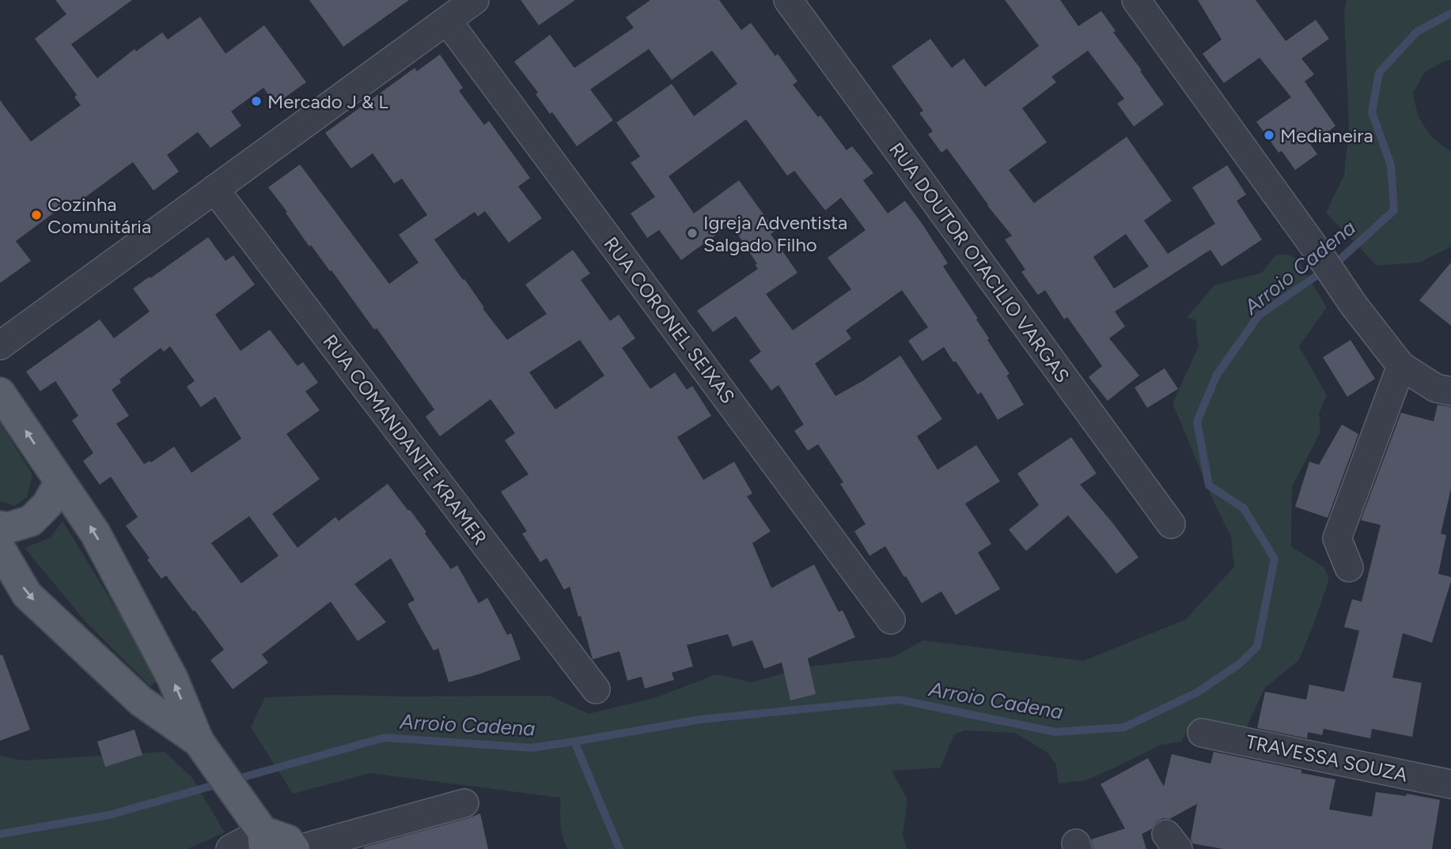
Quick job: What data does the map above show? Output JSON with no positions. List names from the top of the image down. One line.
{"streets":{"street":["RUA DOUTOR OTACILIO VARGAS","RUA CORONEL SEIXAS","RUA COMANDANTE KRAMER","TRAVESSA SOUZA"]},"water":["Arroio Cadena"],"places":["Mercado J & L","Medianeira","Cozinha Comunitária","Igreja Adventista Salgado Filho"]}
